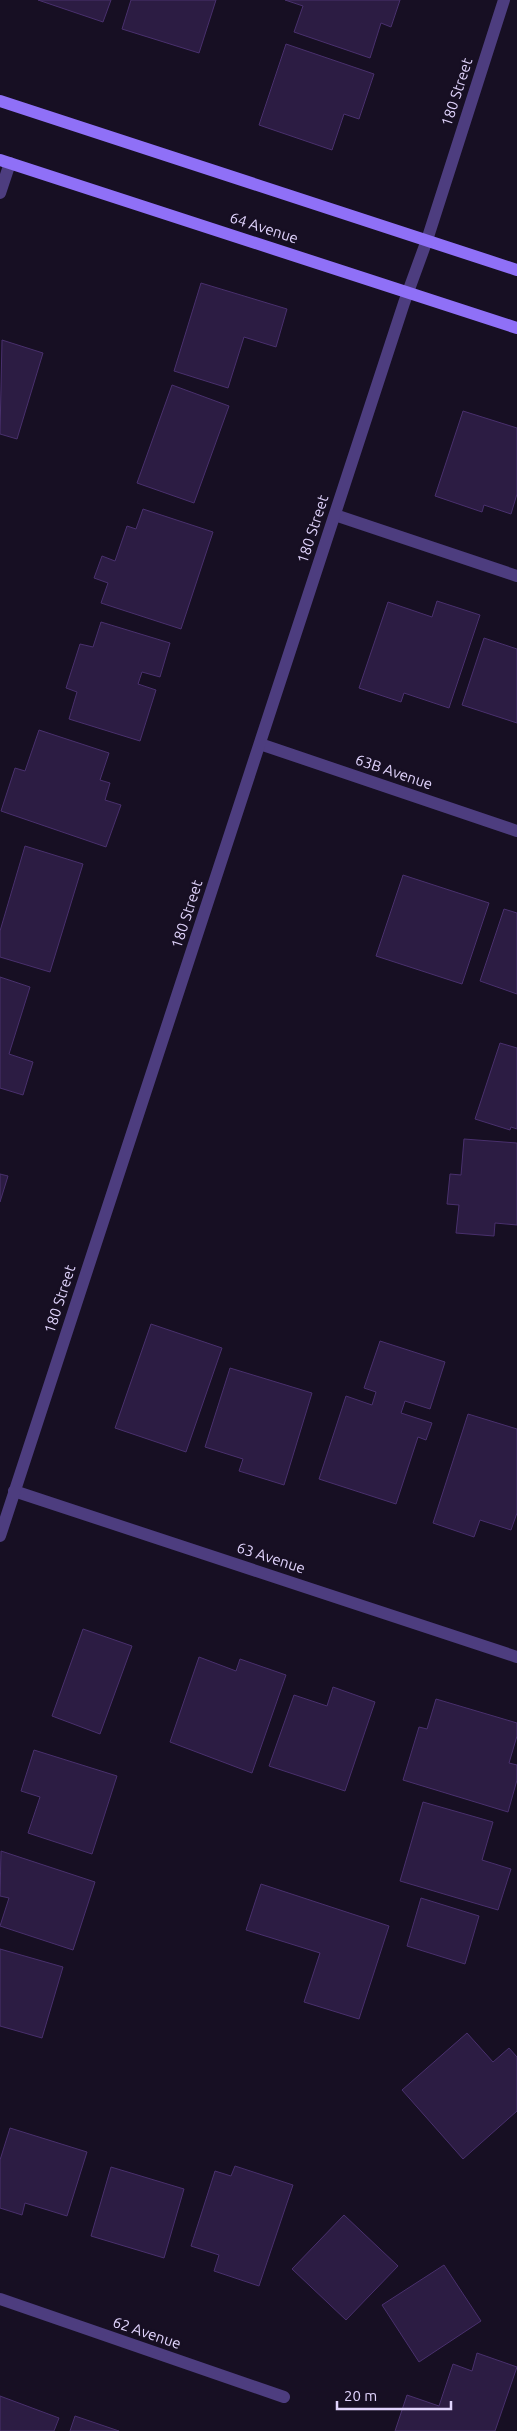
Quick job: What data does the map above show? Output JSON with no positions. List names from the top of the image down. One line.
{"streets":{"main road":["64 Avenue"],"street":["180 Street","63B Avenue","63 Avenue","62 Avenue"]},"crossings":[["180 Street","64 Avenue"],["180 Street","63B Avenue"],["180 Street","63 Avenue"]],"scale_bar":"20 m"}
